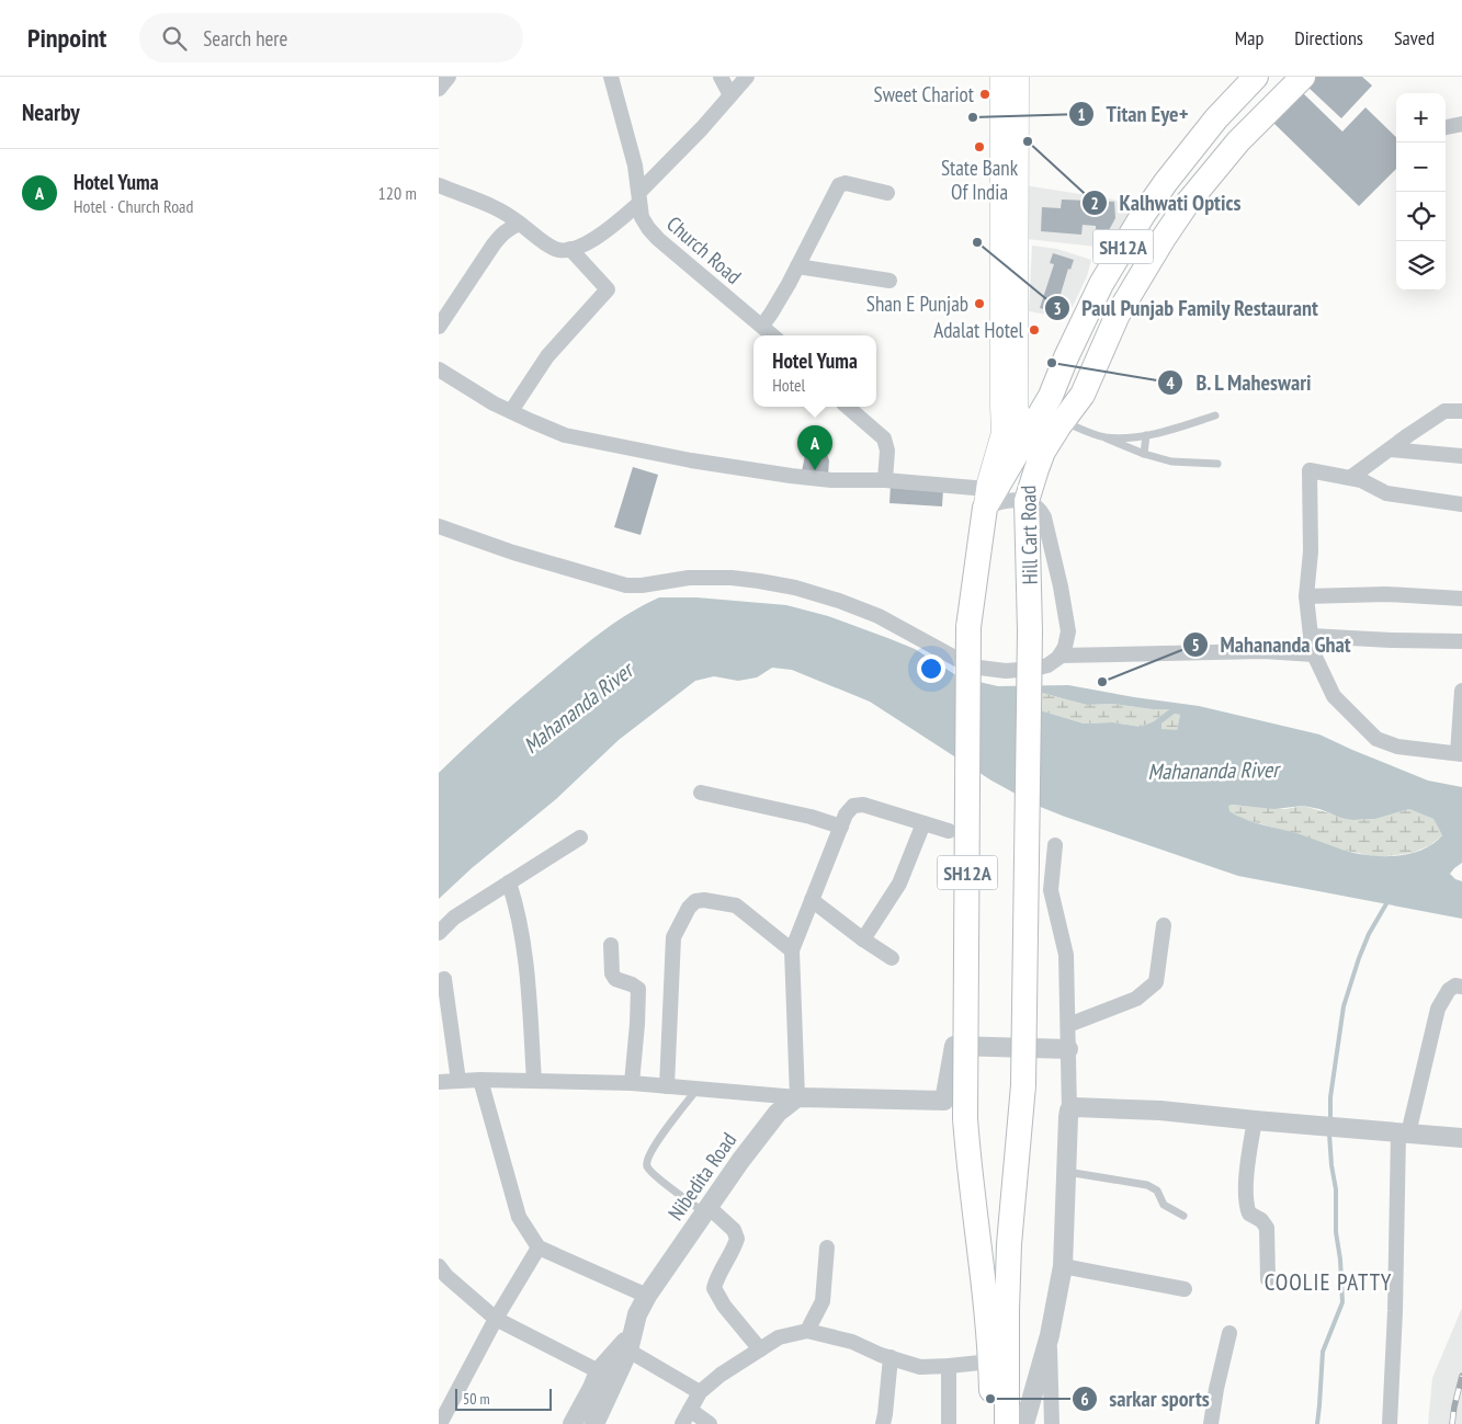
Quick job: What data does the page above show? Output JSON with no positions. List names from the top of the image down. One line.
{"streets":{"main road":["SH12A","Hill Cart Road"],"street":["Church Road","Nibedita Road"]},"crossings":[["SH12A","Hill Cart Road"]],"districts":["COOLIE PATTY"],"water":["Mahananda River"],"places":["Sweet Chariot","Titan Eye+","Kalhwati Optics","State Bank Of India","Paul Punjab Family Restaurant","Shan E Punjab","Adalat Hotel","B. L Maheswari","Mahananda Ghat","sarkar sports"],"scale_bar":"50 m","page":{"header":"Pinpoint","search":"Search here","nav":["Map","Directions","Saved"],"heading":"Nearby","map_buttons":["+","−"],"list":[{"mark":"A","name":"Hotel Yuma","note":"Hotel · Church Road","value":"120 m"}],"popup":["Hotel Yuma","Hotel"],"pins":"A","scale":"50 m"}}
